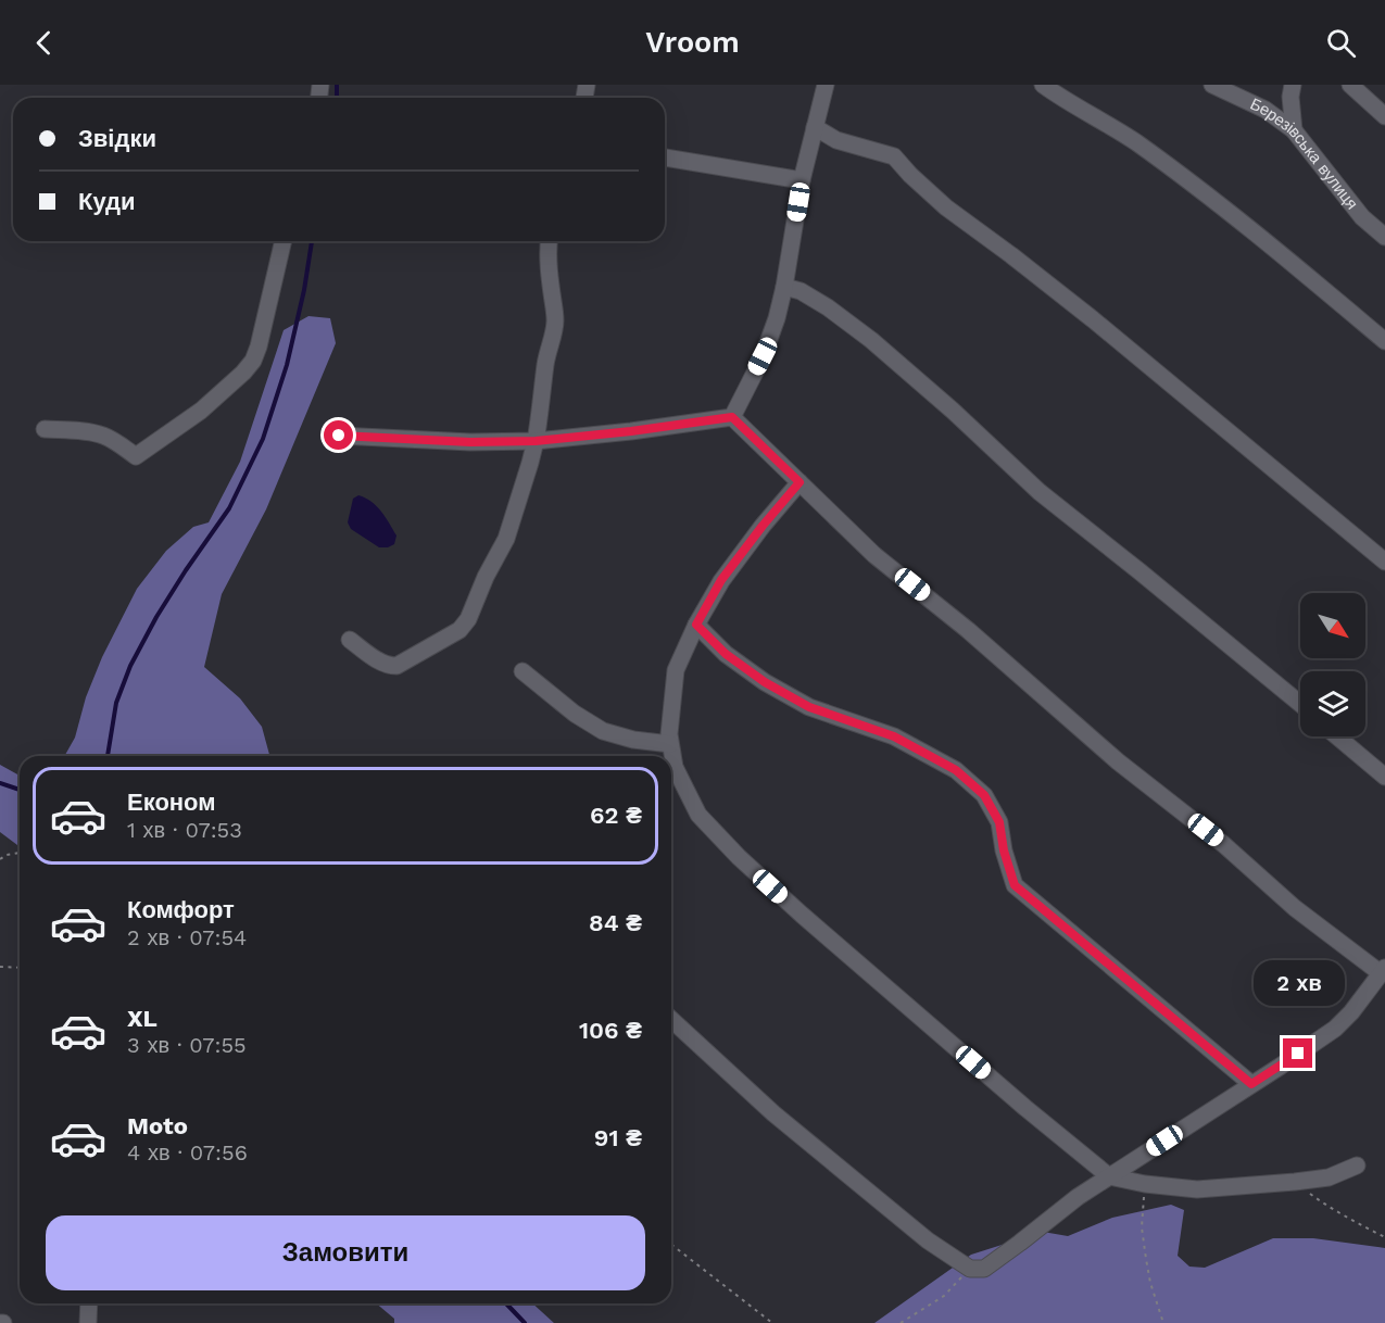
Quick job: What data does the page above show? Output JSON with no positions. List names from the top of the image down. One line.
{"streets":{"street":["Березівська вулиця"]},"north":"bottom right","page":{"header":"Vroom","banner":["Звідки","Куди"],"list":[{"name":"Економ","note":"1 хв · 07:53","value":"62 ₴"},{"name":"Комфорт","note":"2 хв · 07:54","value":"84 ₴"},{"name":"XL","note":"3 хв · 07:55","value":"106 ₴"},{"name":"Moto","note":"4 хв · 07:56","value":"91 ₴"}],"bubble":"2 хв","buttons":"Замовити"}}
